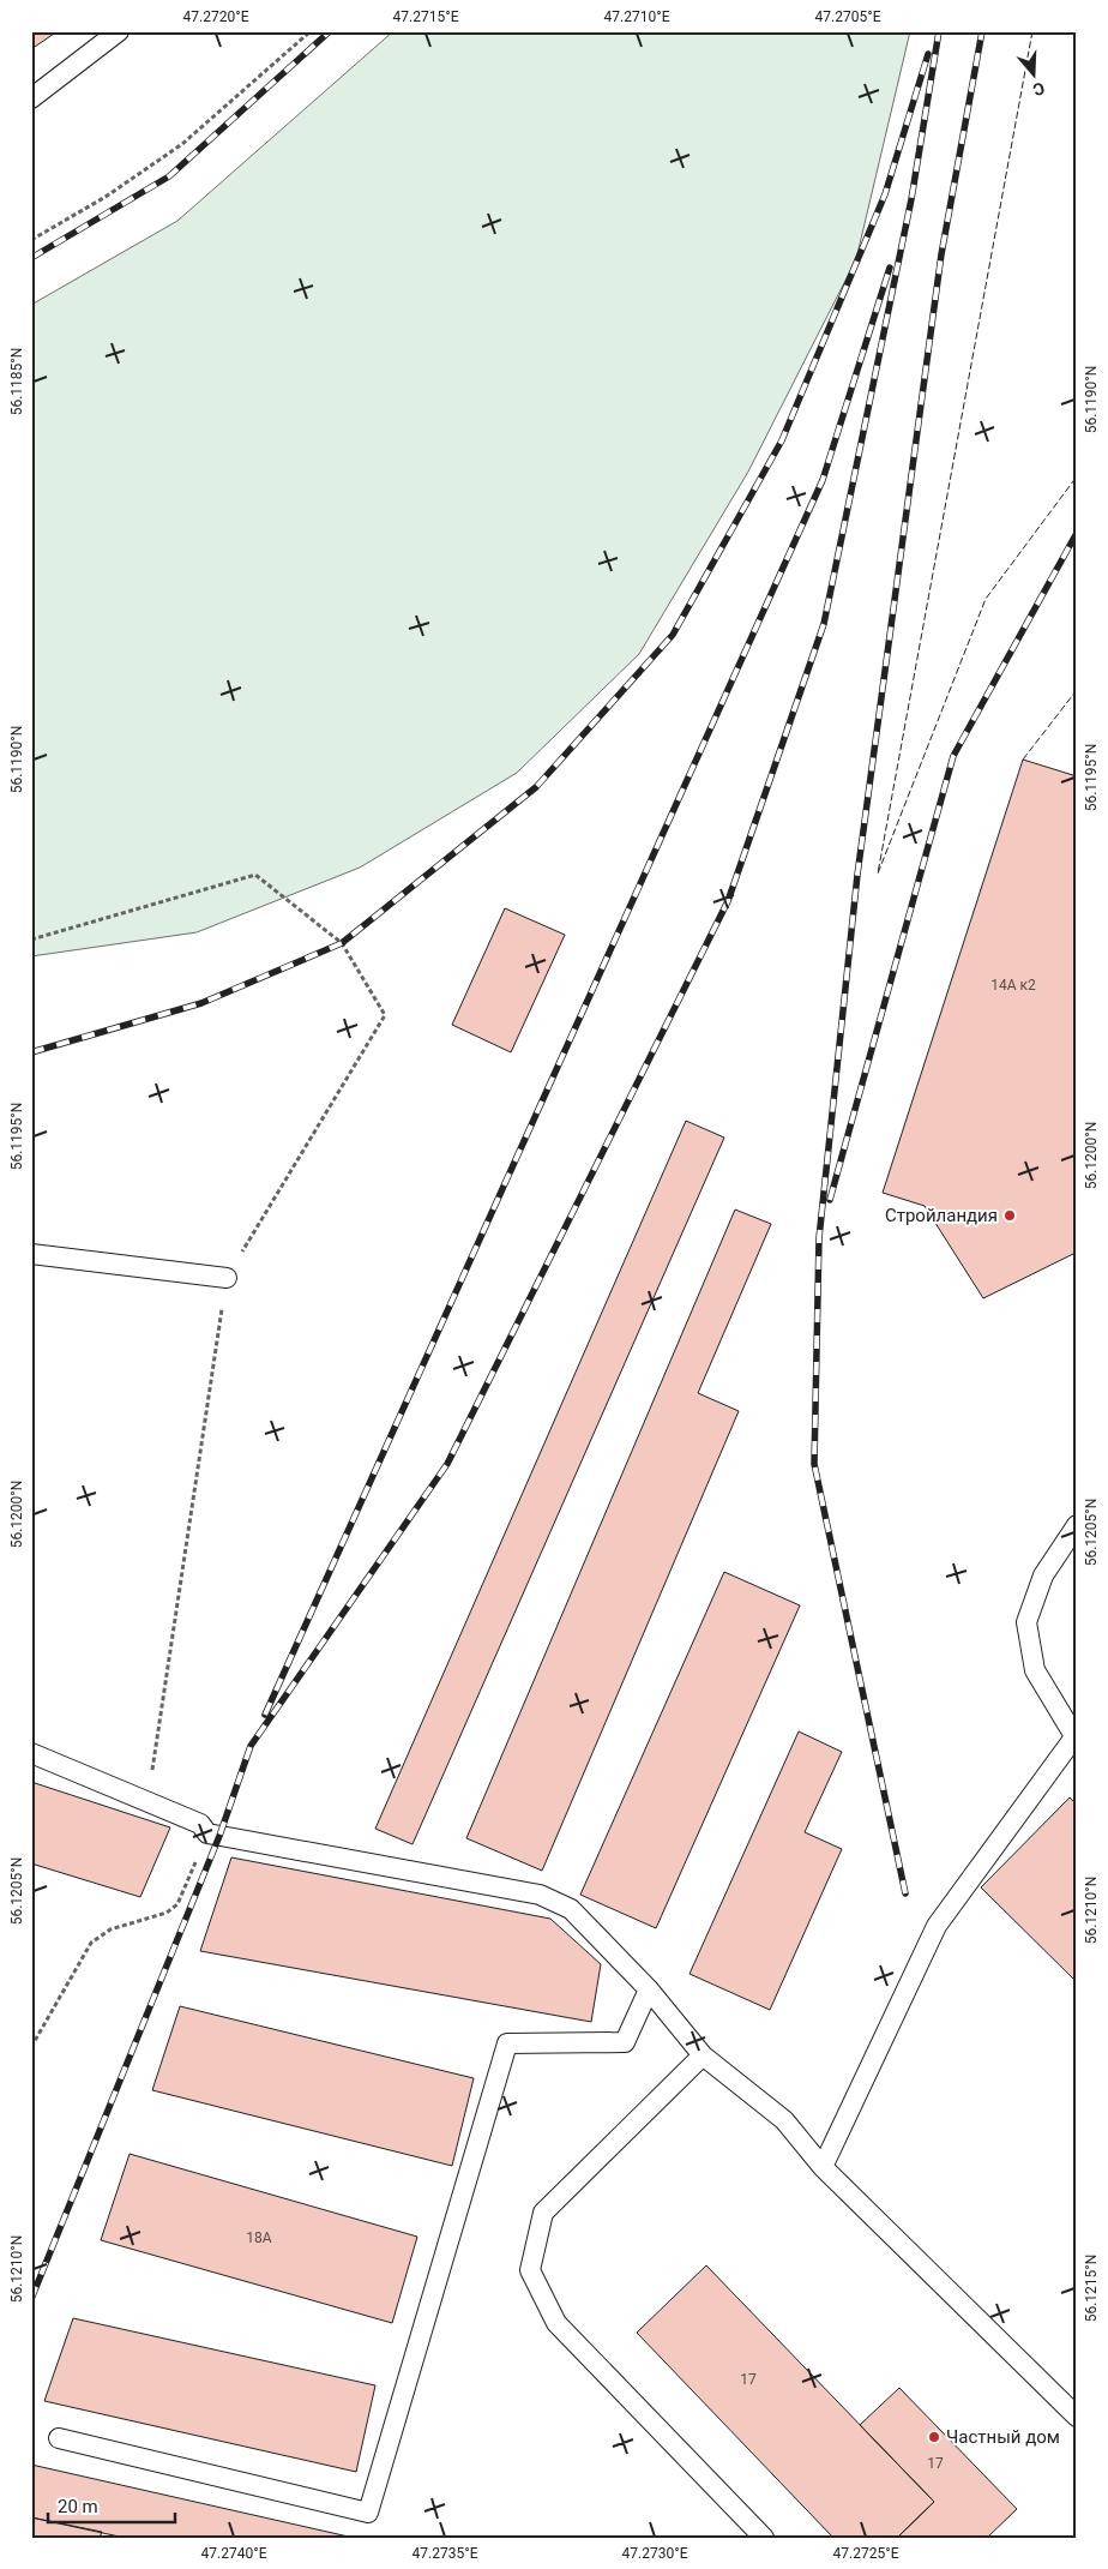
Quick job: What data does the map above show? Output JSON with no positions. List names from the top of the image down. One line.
{"places":["Стройландия","Частный дом"],"house_numbers":["14А к2","18А","17","17"],"scale_bar":"20 m","north":"bottom","coordinates":["47.2720°E","47.2715°E","47.2710°E","47.2705°E","56.1185°N","56.1190°N","56.1195°N","56.1200°N","56.1205°N","56.1210°N","56.1215°N","47.2740°E","47.2735°E","47.2730°E","47.2725°E"]}
